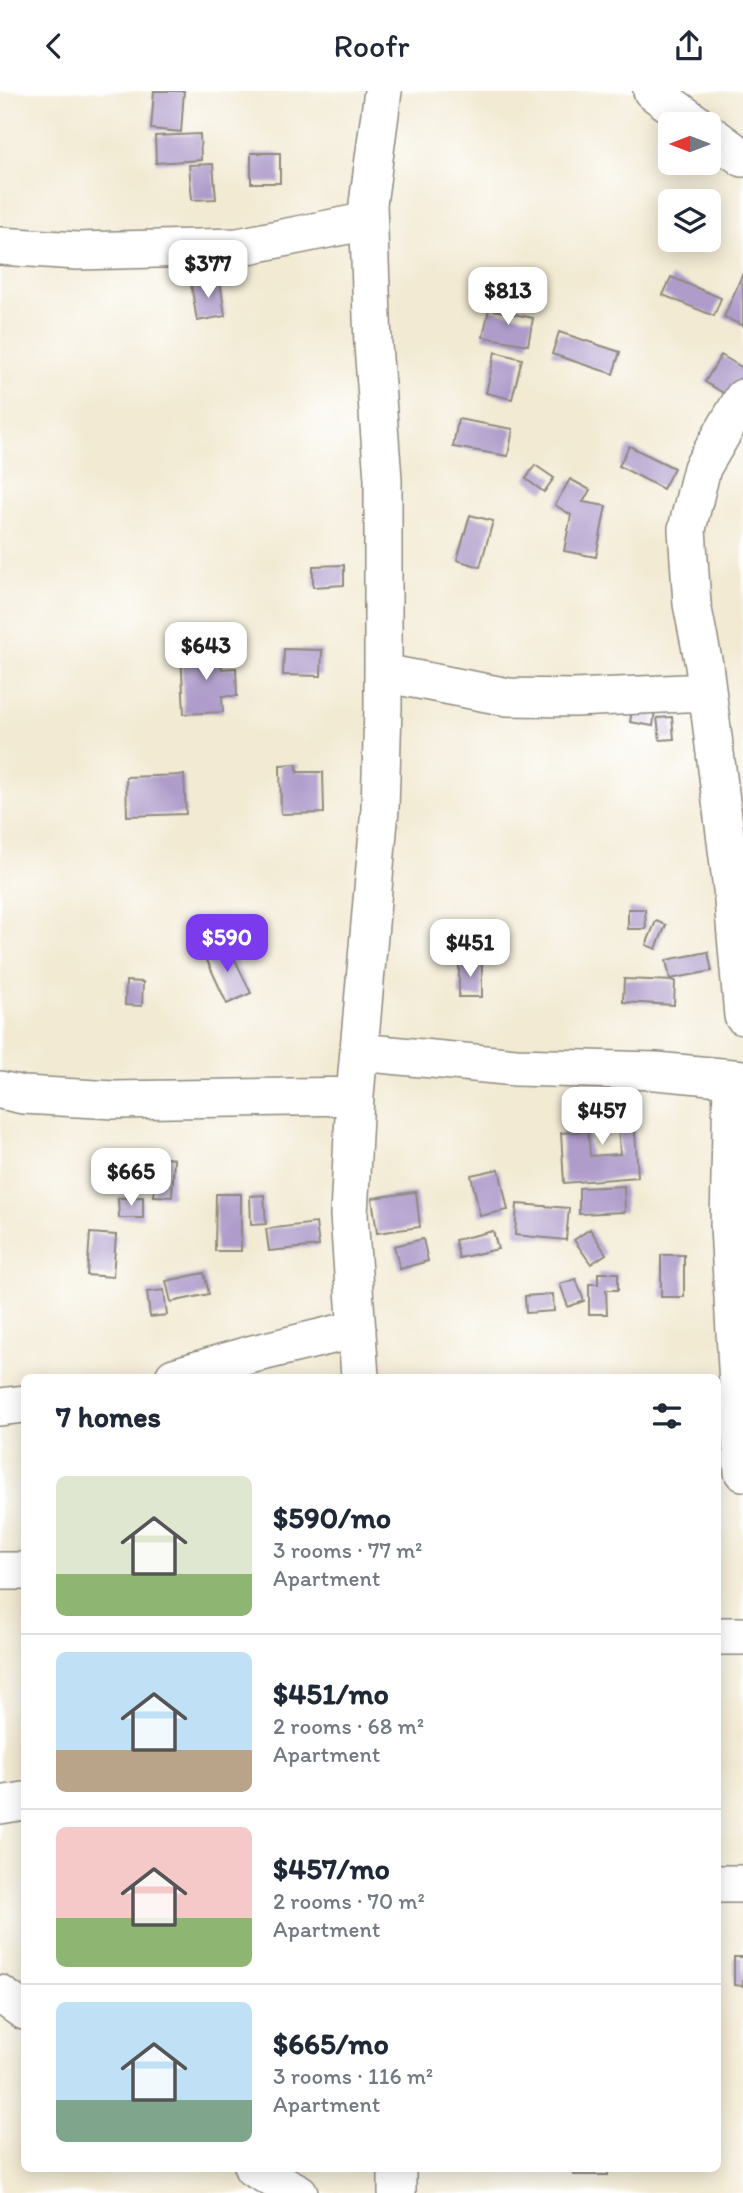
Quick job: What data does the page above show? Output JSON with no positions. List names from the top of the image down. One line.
{"north":"left","page":{"header":"Roofr","price":["$377","$813","$643","$590","$451","$457","$665"],"heading":"7 homes","list":[{"name":"$590/mo","note":"3 rooms · 77 m² · Apartment"},{"name":"$451/mo","note":"2 rooms · 68 m² · Apartment"},{"name":"$457/mo","note":"2 rooms · 70 m² · Apartment"},{"name":"$665/mo","note":"3 rooms · 116 m² · Apartment"}]}}
